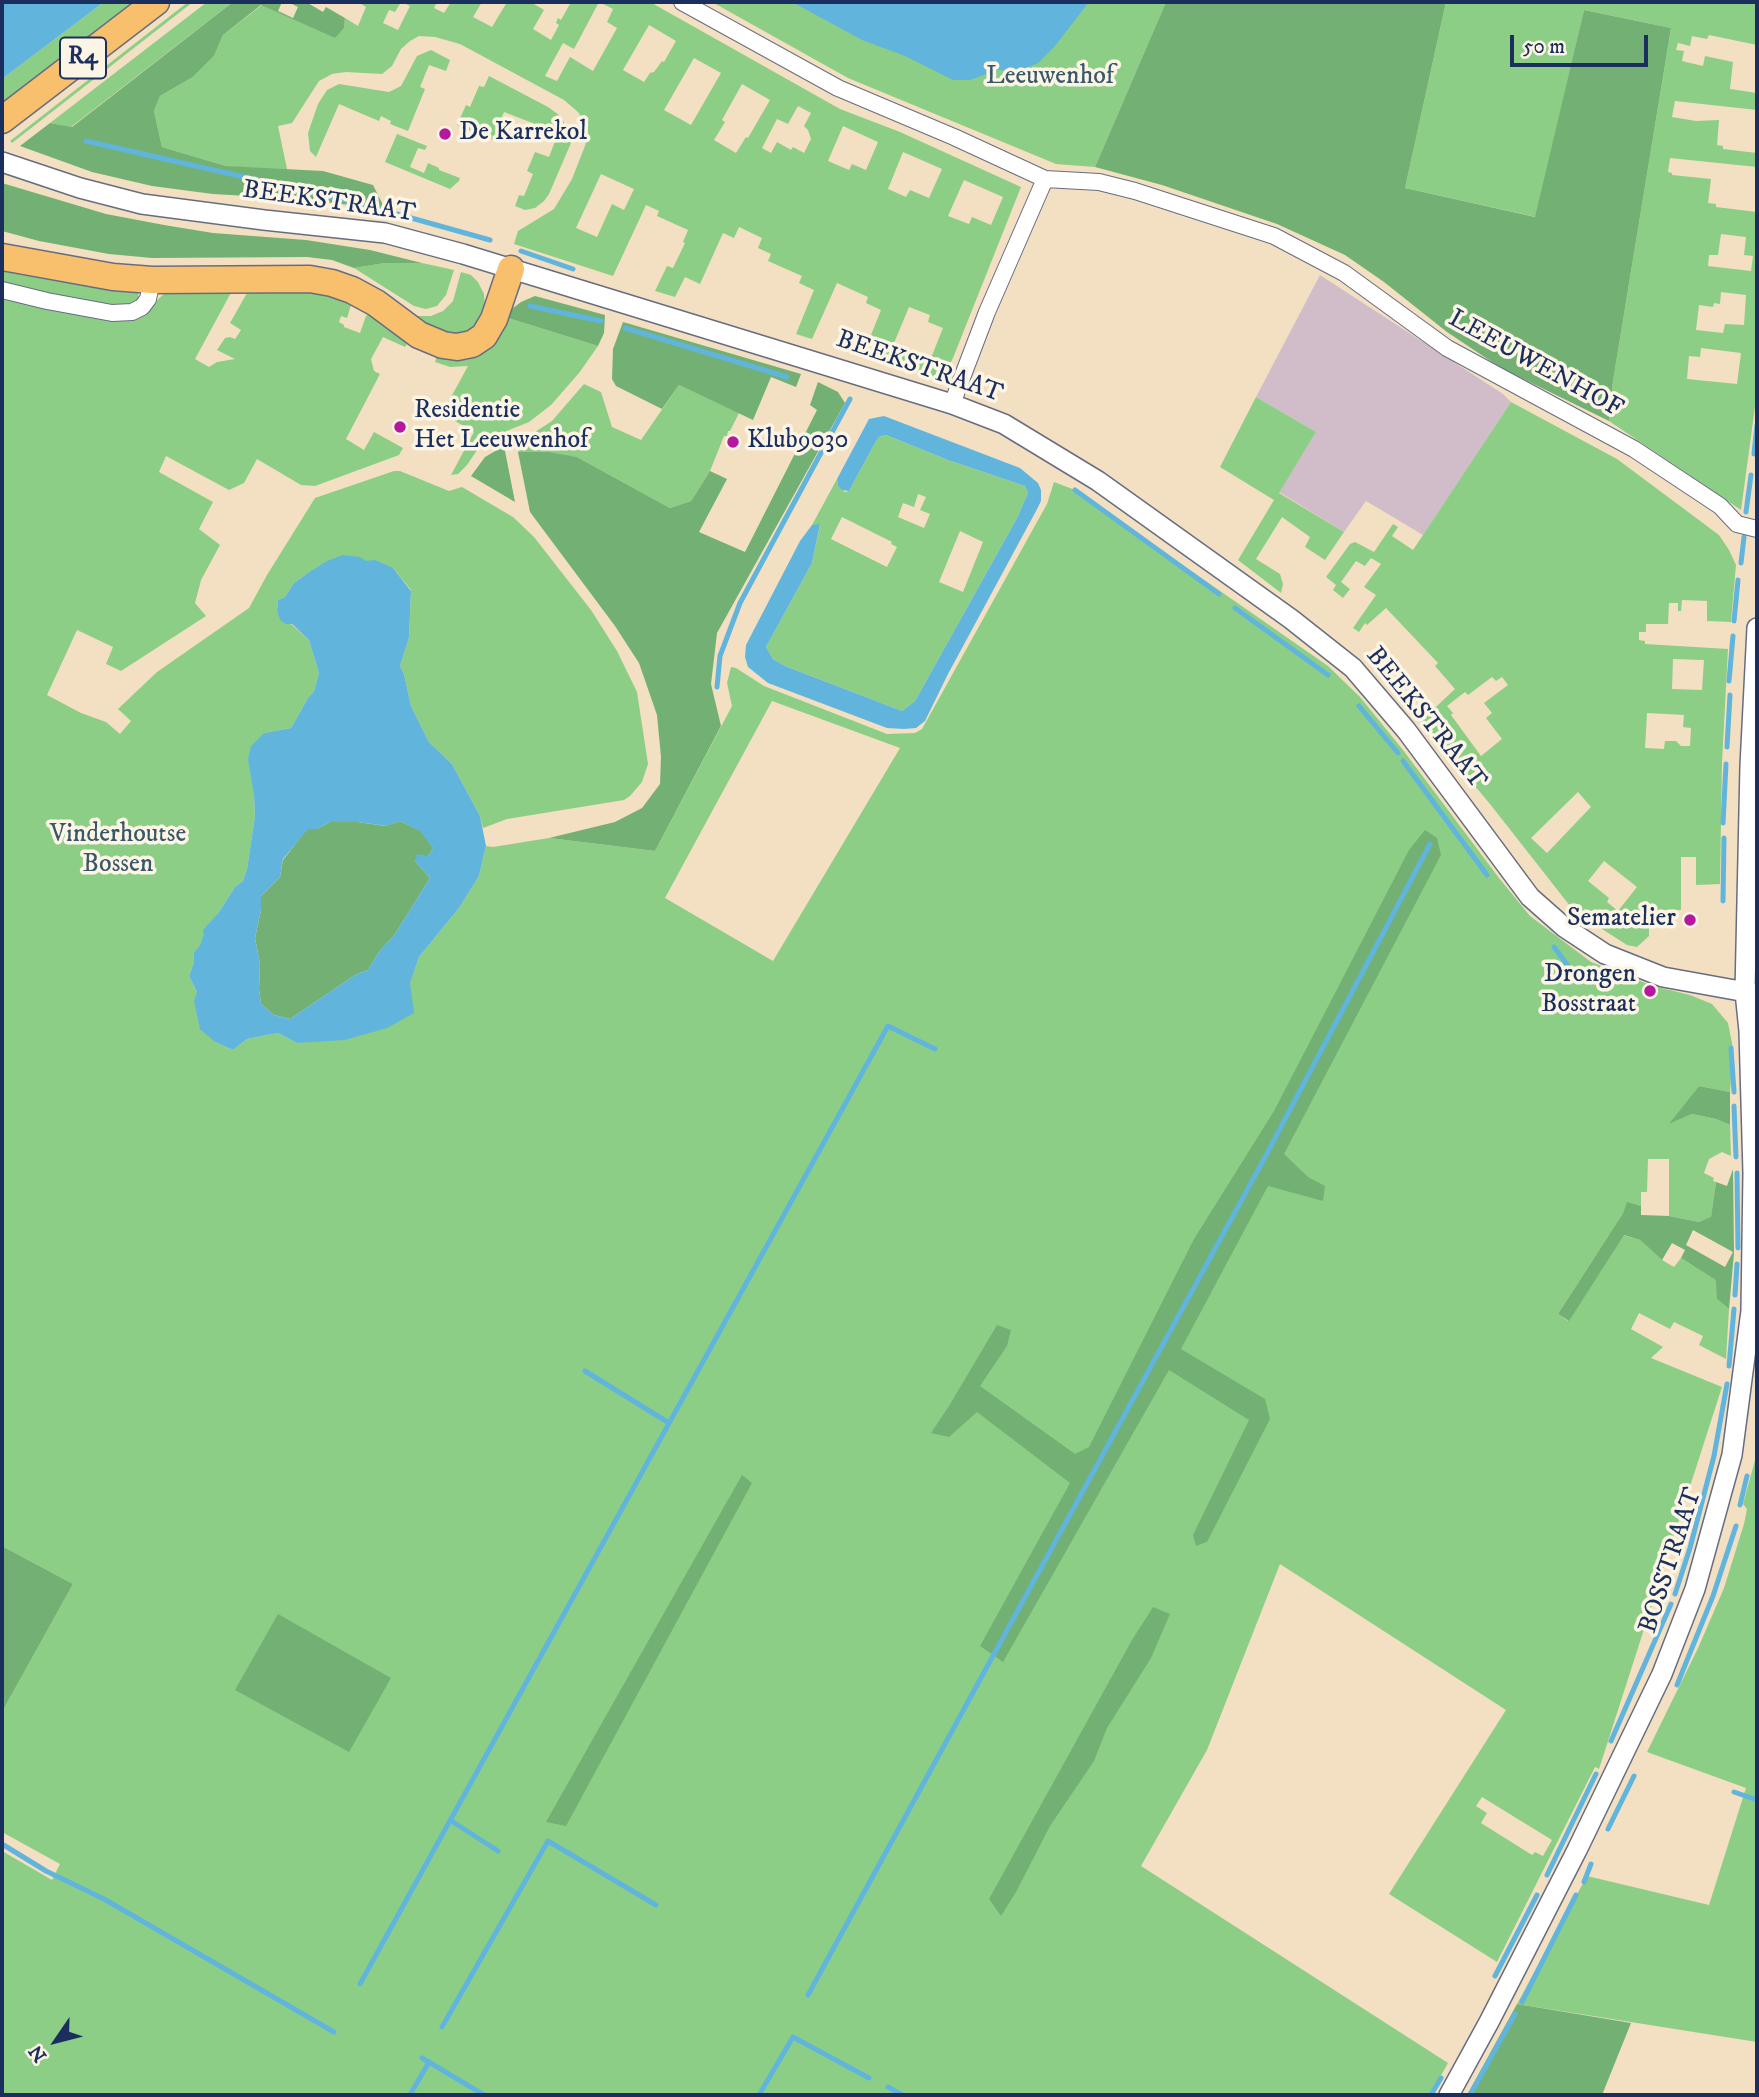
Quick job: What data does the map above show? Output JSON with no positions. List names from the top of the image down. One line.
{"streets":{"highway":["R4"],"street":["BEEKSTRAAT","LEEUWENHOF","BOSSTRAAT"]},"crossings":[["BEEKSTRAAT","BOSSTRAAT"]],"parks":["Leeuwenhof","Vinderhoutse Bossen"],"places":["De Karrekol","Residentie Het Leeuwenhof","Klub9030","Sematelier","Drongen Bosstraat"],"scale_bar":"50 m","north":"bottom left"}
